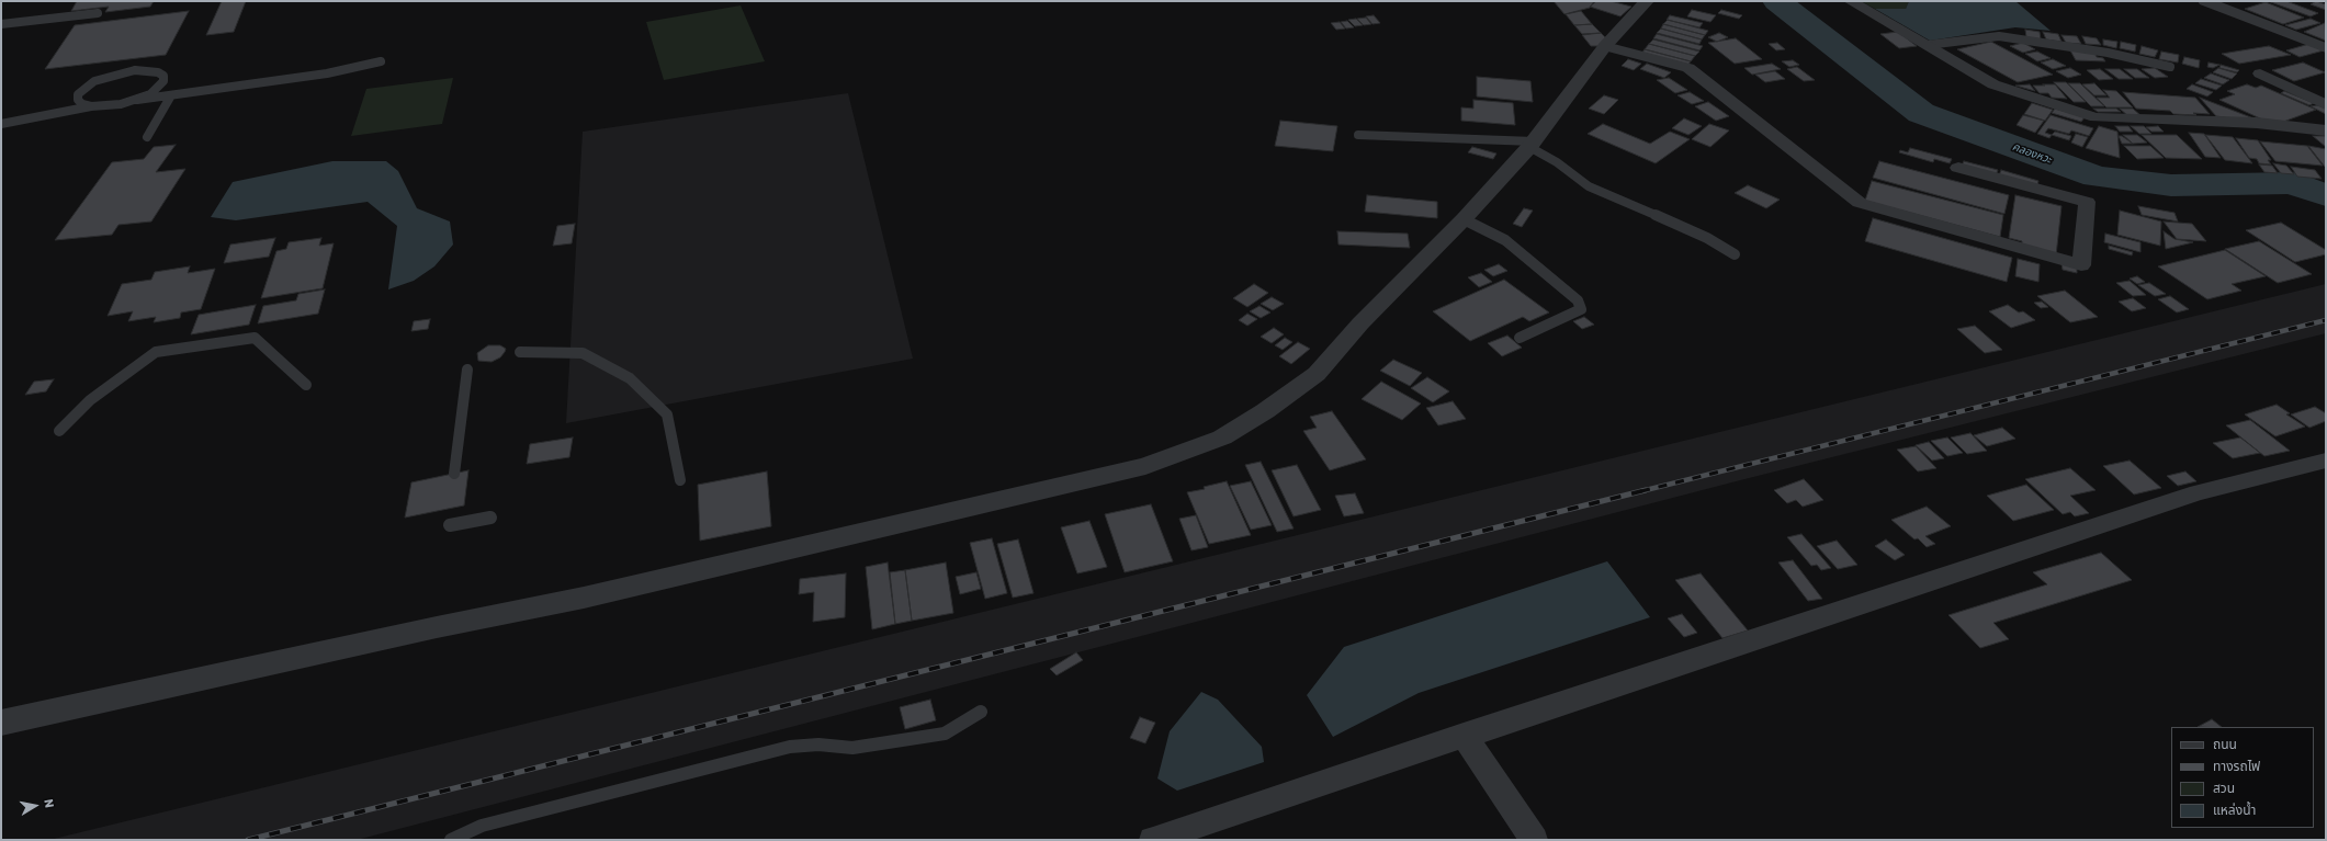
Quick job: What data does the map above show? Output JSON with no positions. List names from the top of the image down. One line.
{"water":["คลองหวะ"],"legend":["ถนน","ทางรถไฟ","สวน","แหล่งน้ำ"],"north":"right"}
